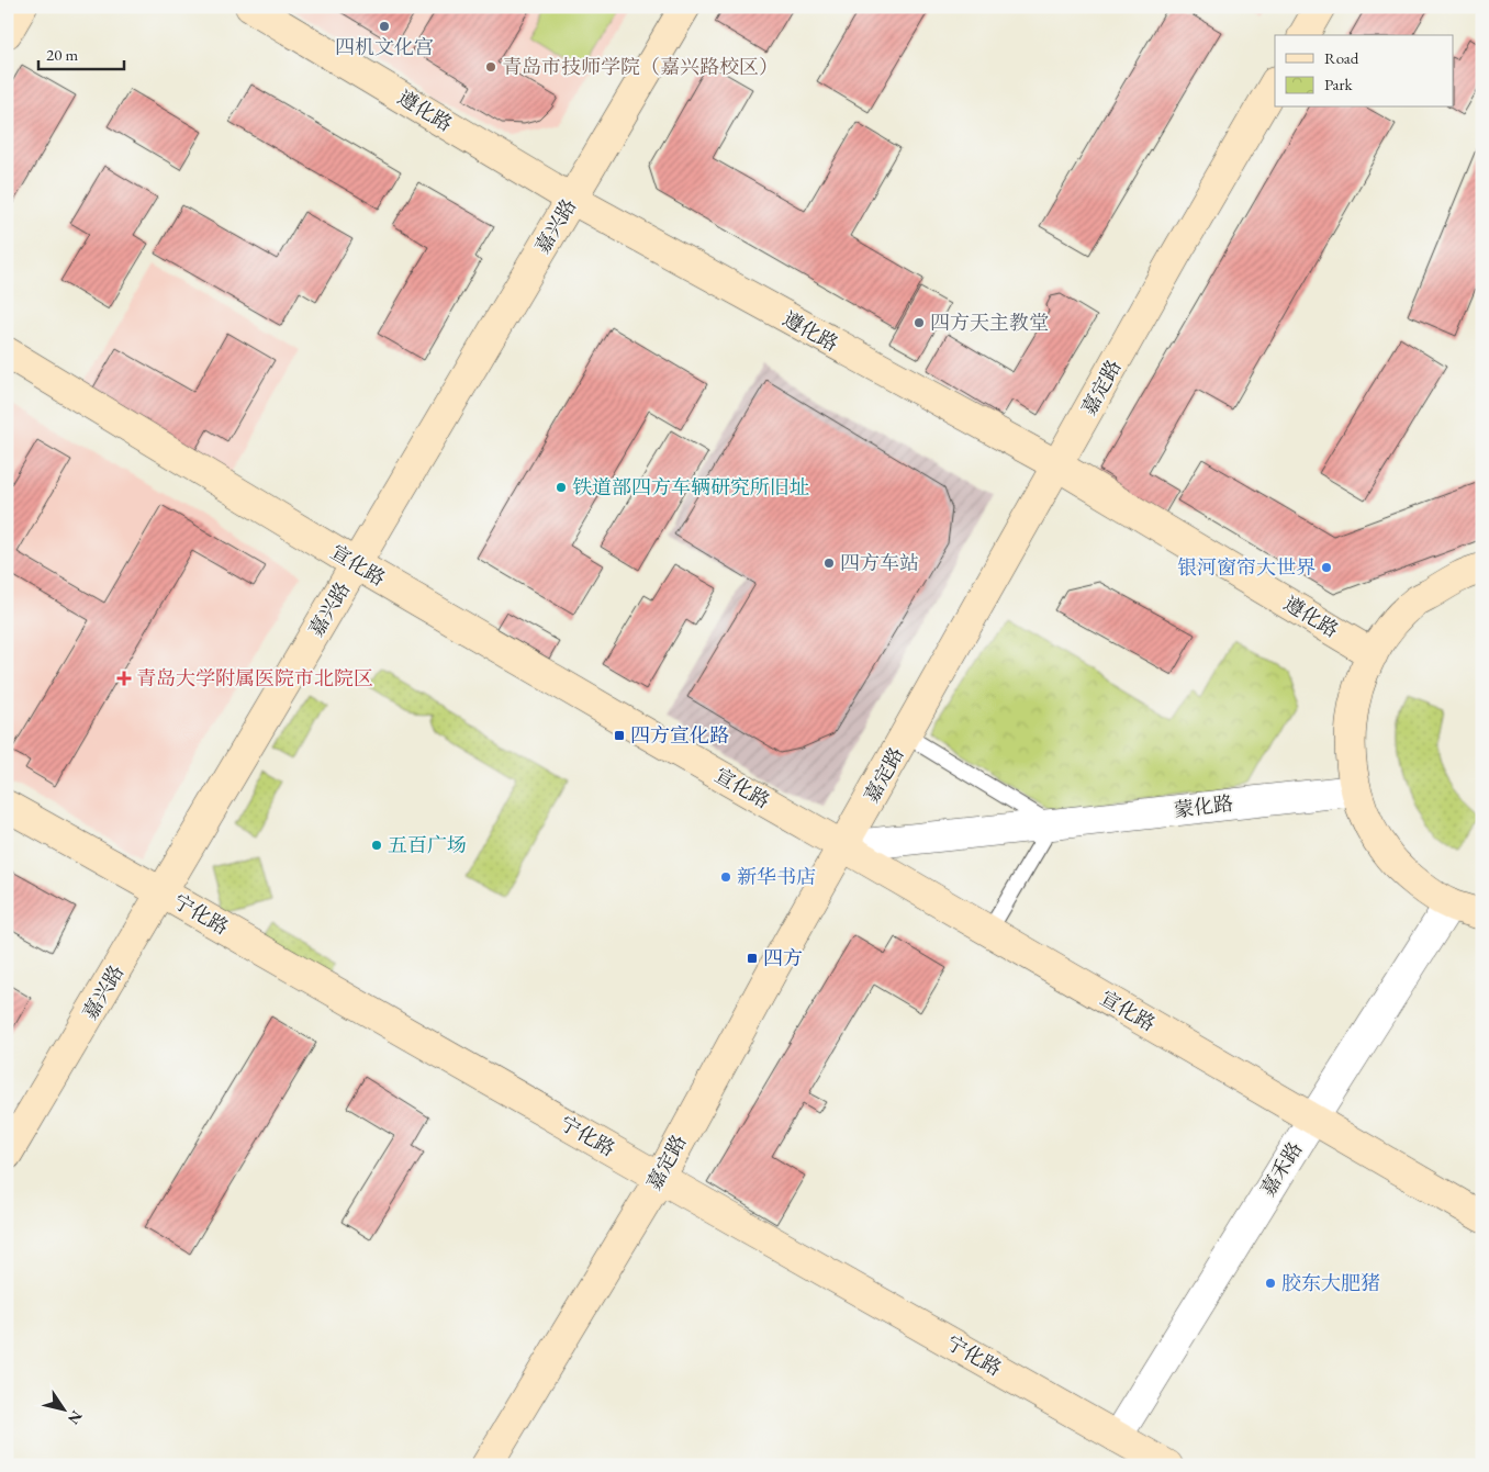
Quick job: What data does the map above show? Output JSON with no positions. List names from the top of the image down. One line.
{"streets":{"street":["遵化路","嘉兴路","嘉定路","宣化路","蒙化路","宁化路","嘉禾路"]},"crossings":[["遵化路","嘉兴路"],["遵化路","嘉定路"],["嘉兴路","宣化路"],["嘉兴路","宁化路"],["嘉定路","宣化路"],["嘉定路","蒙化路"],["嘉定路","宁化路"],["宣化路","蒙化路"],["宣化路","嘉禾路"],["宁化路","嘉禾路"]],"places":{"other":["四机文化宫","青岛市技师学院（嘉兴路校区）","四方天主教堂","铁道部四方车辆研究所旧址","四方车站","银河窗帘大世界","五百广场","新华书店","胶东大肥猪"],"health":["青岛大学附属医院市北院区"],"transit":["四方宣化路","四方"]},"legend":["Road","Park"],"scale_bar":"20 m","north":"bottom right"}
